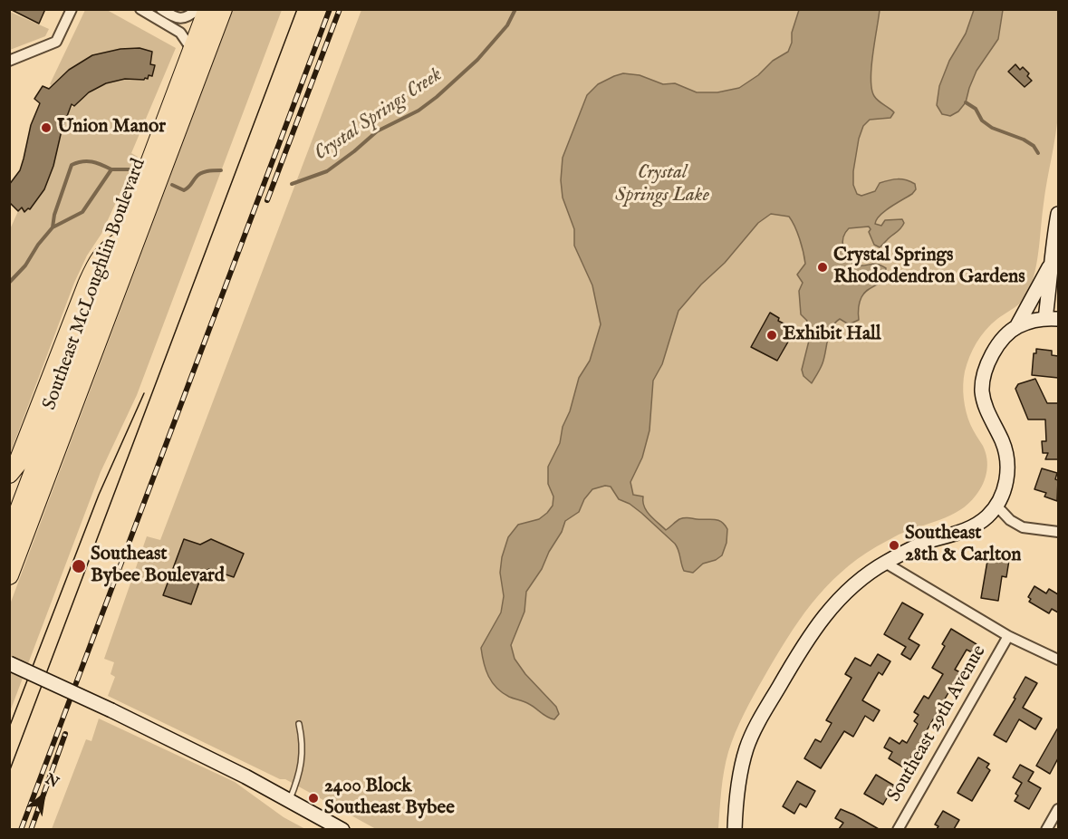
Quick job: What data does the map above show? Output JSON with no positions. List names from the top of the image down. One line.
{"streets":{"highway":["Southeast McLoughlin Boulevard"],"street":["Southeast 29th Avenue"]},"water":["Crystal Springs Creek","Crystal Springs Lake"],"places":["Union Manor","Crystal Springs Rhododendron Gardens","Exhibit Hall","Southeast 28th & Carlton","Southeast Bybee Boulevard","2400 Block Southeast Bybee"],"north":"top right"}
